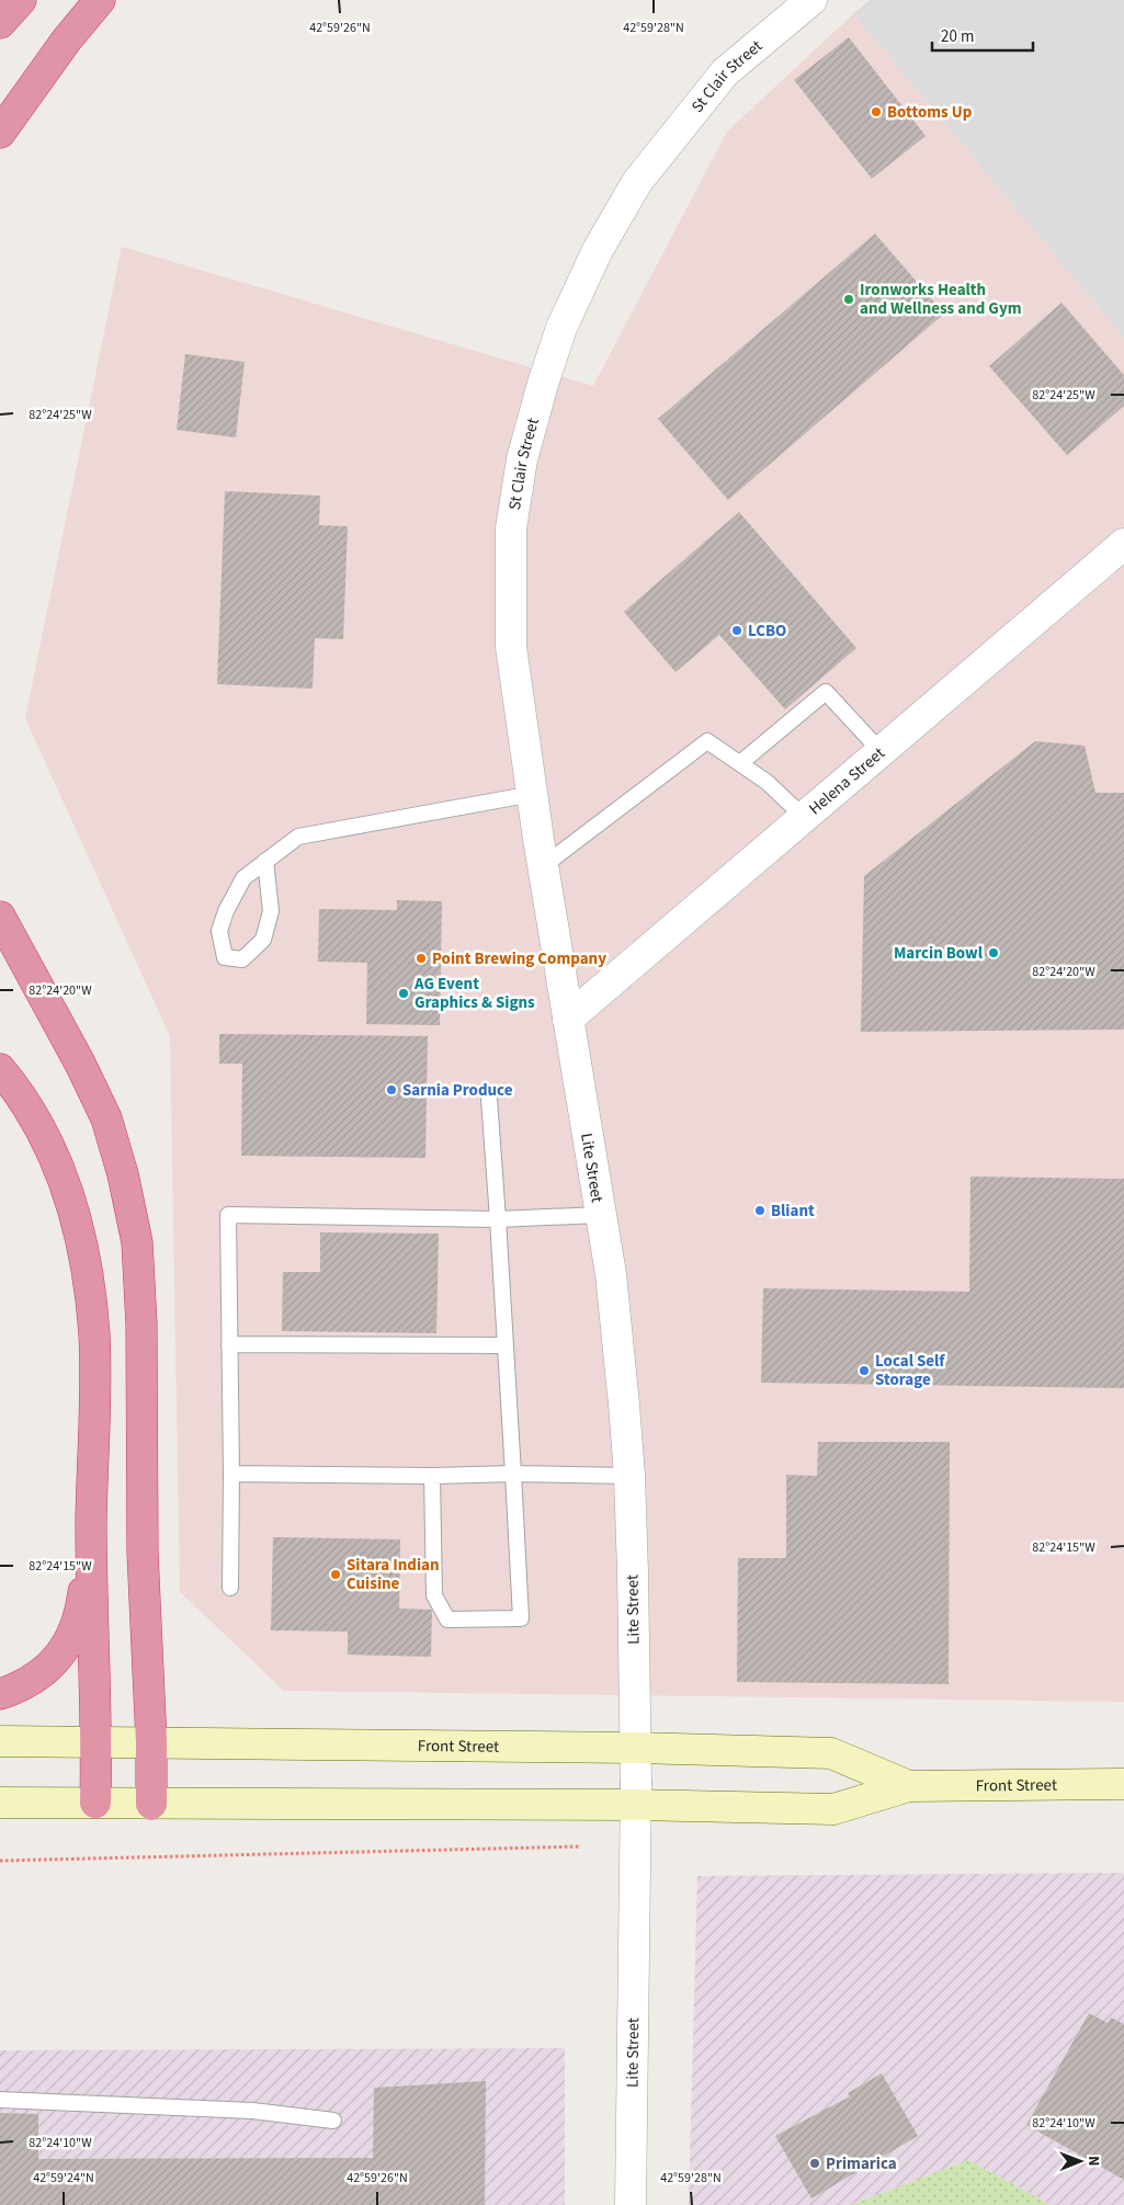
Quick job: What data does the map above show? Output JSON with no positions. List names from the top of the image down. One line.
{"streets":{"main road":["Front Street"],"street":["St Clair Street","Helena Street","Lite Street"]},"crossings":[["St Clair Street","Helena Street"],["St Clair Street","Lite Street"],["Helena Street","Lite Street"],["Lite Street","Front Street"]],"places":["Bottoms Up","Ironworks Health and Wellness and Gym","LCBO","Marcin Bowl","Point Brewing Company","AG Event Graphics & Signs","Sarnia Produce","Bliant","Local Self Storage","Sitara Indian Cuisine","Primarica"],"scale_bar":"20 m","north":"right","coordinates":["42°59'26\"N","42°59'28\"N","82°24'25\"W","82°24'20\"W","82°24'15\"W","82°24'10\"W","42°59'24\"N"]}
